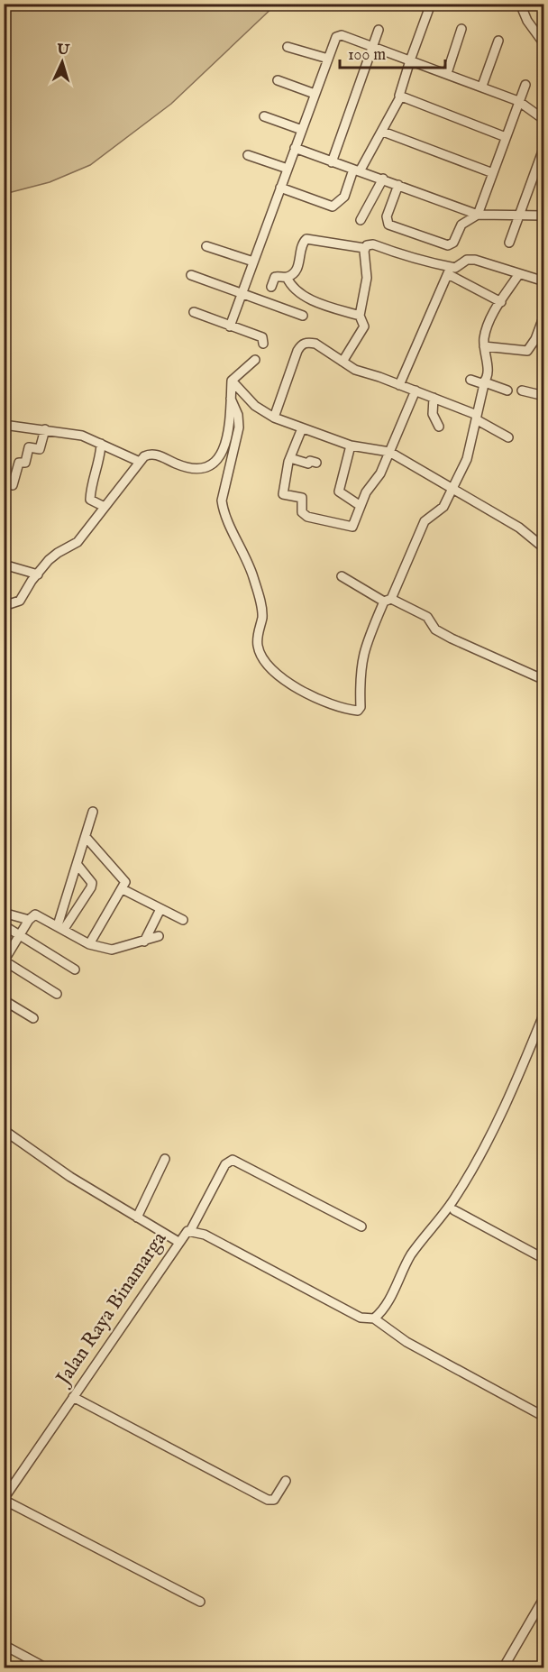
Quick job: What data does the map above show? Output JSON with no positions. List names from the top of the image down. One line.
{"streets":{"street":["Jalan Raya Binamarga"]},"scale_bar":"100 m","north":"top"}
